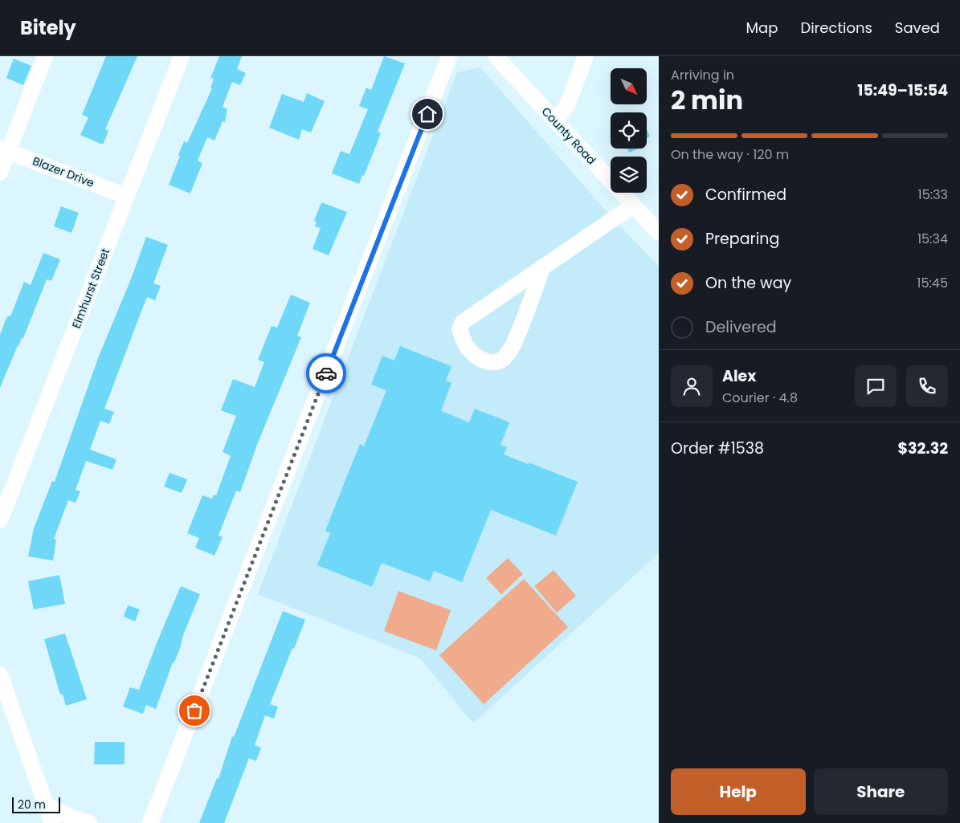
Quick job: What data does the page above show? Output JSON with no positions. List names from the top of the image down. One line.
{"streets":{"street":["County Road","Blazer Drive","Elmhurst Street"]},"crossings":[["Blazer Drive","Elmhurst Street"]],"scale_bar":"20 m","north":"bottom right","page":{"header":"Bitely","nav":["Map","Directions","Saved"],"heading":["2 min","Arriving in","15:49–15:54"],"panel":["Alex","Courier · 4.8","Order #1538","$32.32"],"bar":"On the way · 120 m","list":[["Confirmed","15:33"],["Preparing","15:34"],["On the way","15:45"],"Delivered"],"buttons":["Help","Share"],"scale":"20 m"}}
